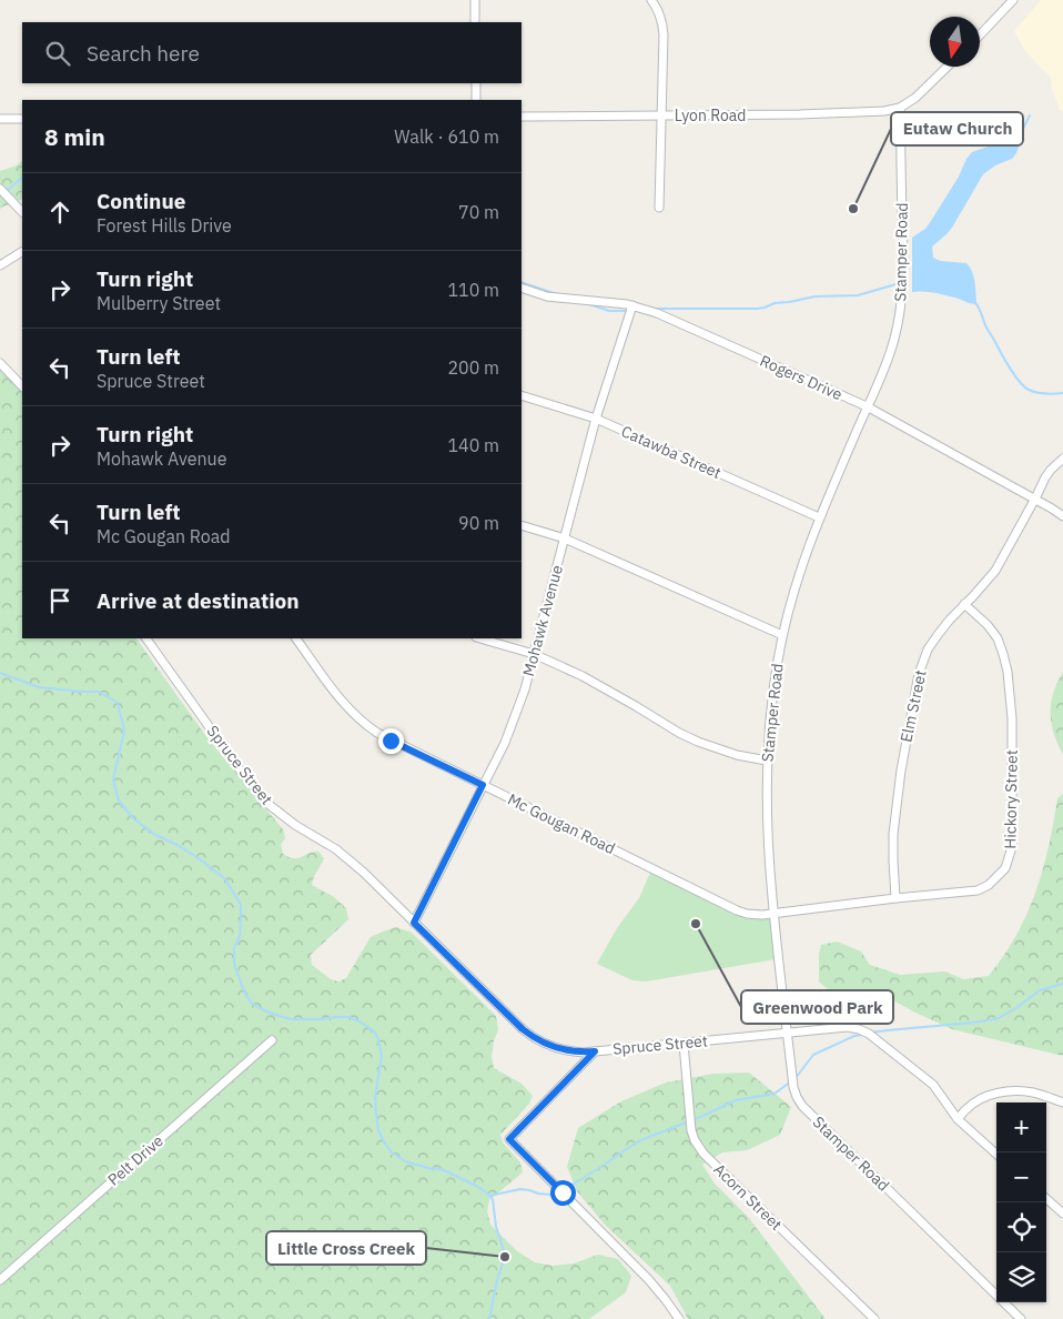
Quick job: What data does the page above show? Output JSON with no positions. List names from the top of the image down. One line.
{"streets":{"street":["Lyon Road","Stamper Road","Rogers Drive","Catawba Street","Mohawk Avenue","Elm Street","Spruce Street","Hickory Street","Mc Gougan Road","Pelt Drive","Acorn Street"]},"crossings":[["Lyon Road","Stamper Road"],["Stamper Road","Rogers Drive"],["Stamper Road","Catawba Street"],["Stamper Road","Spruce Street"],["Stamper Road","Hickory Street"],["Stamper Road","Mc Gougan Road"],["Rogers Drive","Mohawk Avenue"],["Rogers Drive","Elm Street"],["Catawba Street","Mohawk Avenue"],["Mohawk Avenue","Spruce Street"],["Mohawk Avenue","Mc Gougan Road"],["Elm Street","Hickory Street"],["Spruce Street","Acorn Street"],["Hickory Street","Mc Gougan Road"]],"places":["Eutaw Church","Greenwood Park","Little Cross Creek"],"north":"bottom","page":{"search":"Search here","heading":["8 min","Walk · 610 m"],"list":[["Continue","Forest Hills Drive","70 m"],["Turn right","Mulberry Street","110 m"],["Turn left","Spruce Street","200 m"],["Turn right","Mohawk Avenue","140 m"],["Turn left","Mc Gougan Road","90 m"],"Arrive at destination"],"map_buttons":["+","−"]}}
